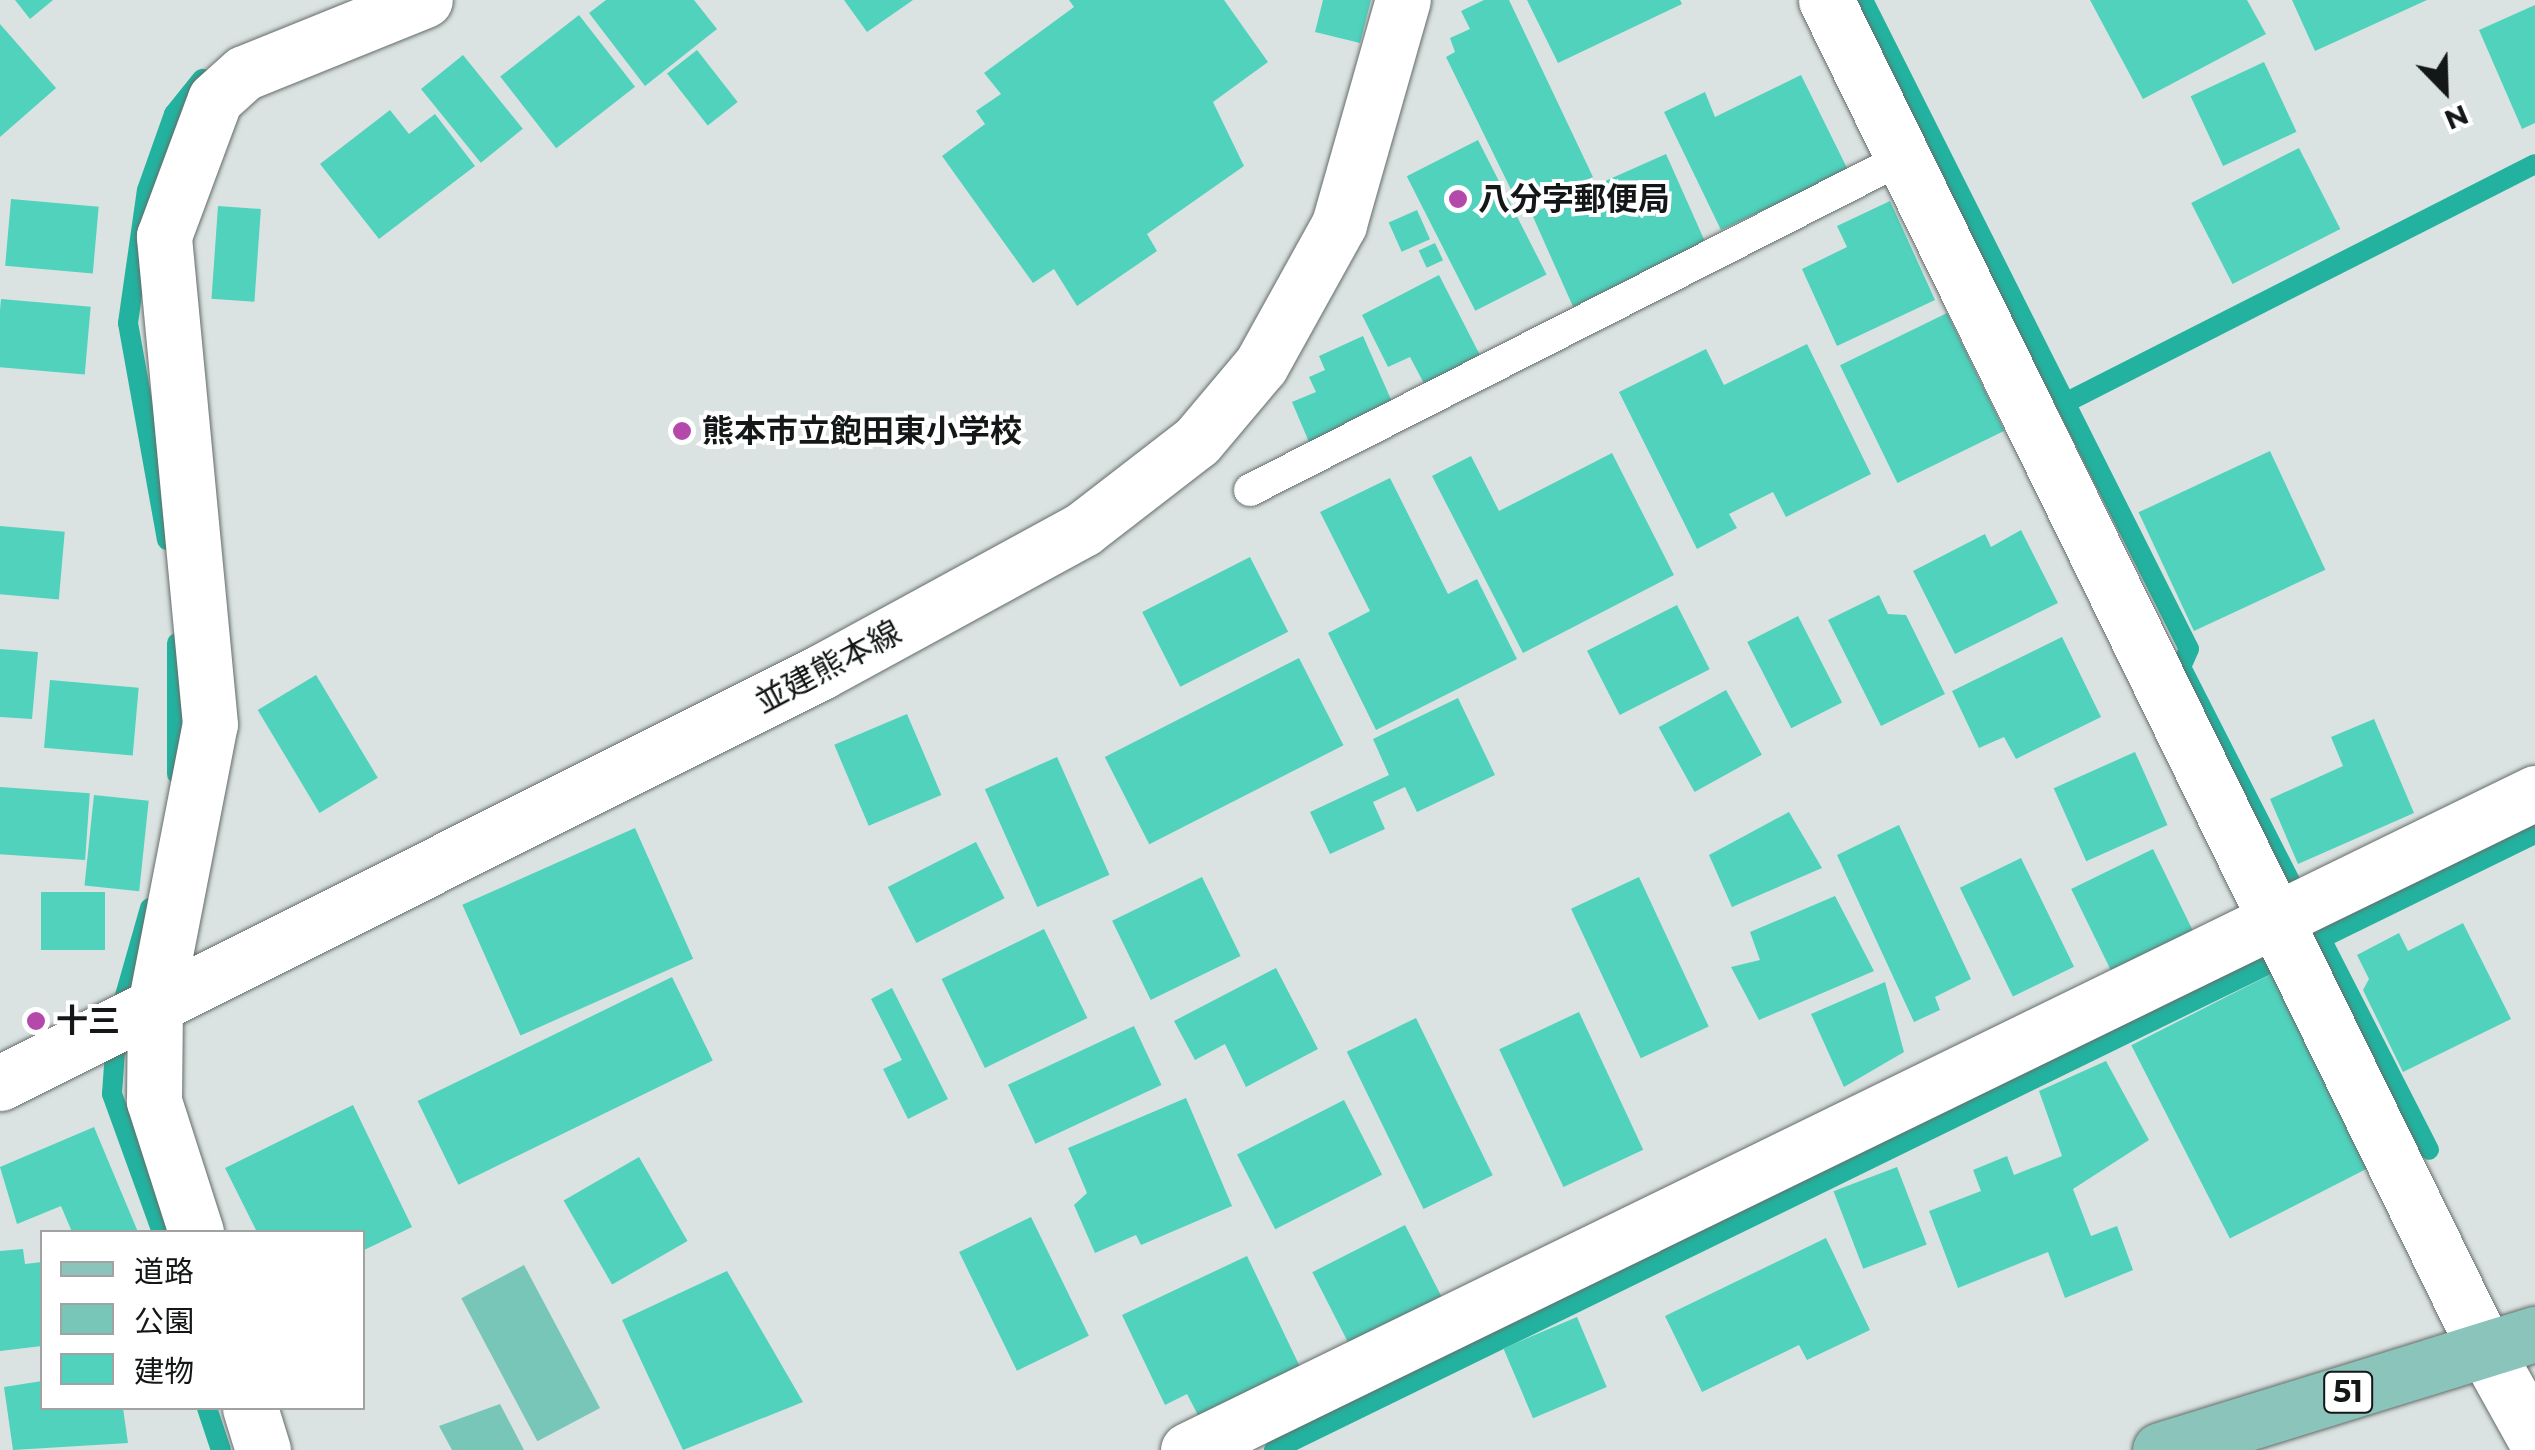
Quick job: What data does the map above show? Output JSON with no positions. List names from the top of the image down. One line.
{"streets":{"main road":["51"],"street":["並建熊本線"]},"places":["八分字郵便局","熊本市立飽田東小学校","十三"],"legend":["道路","公園","建物"],"north":"bottom right"}
